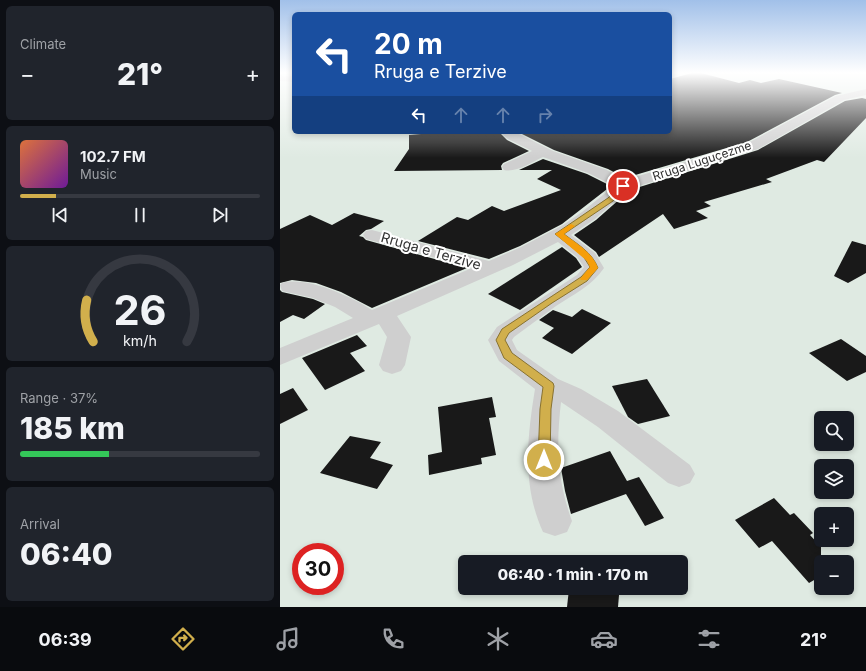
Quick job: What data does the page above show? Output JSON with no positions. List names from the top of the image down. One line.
{"streets":{"street":["Rruga Luguçezme","Rruga e Terzive"]},"crossings":[["Rruga Luguçezme","Rruga e Terzive"]],"page":{"tile":["Climate",["Range · 37%","185 km"],["Arrival","06:40"]],"turn":["20 m","Rruga e Terzive"],"heat":["−","21°","+"],"song":["102.7 FM","Music"],"map_buttons":["+","−"],"limit":"30","trip":"06:40 · 1 min · 170 m","tabs":["06:39","21°"],"gauge":["26","km/h"]}}
